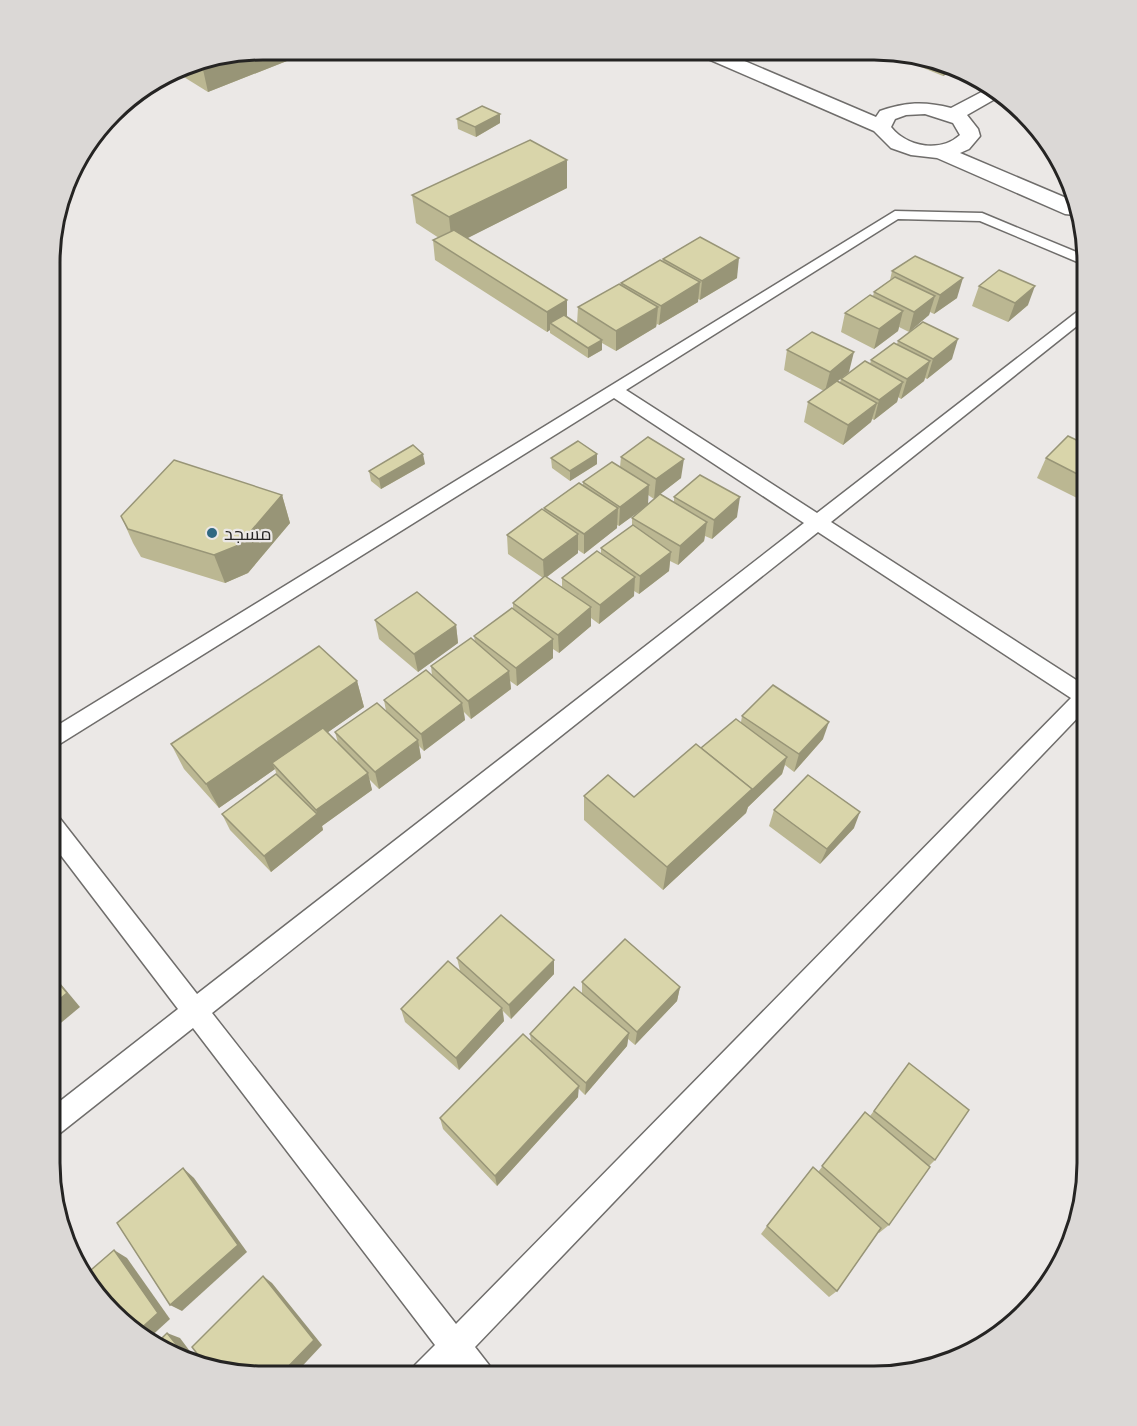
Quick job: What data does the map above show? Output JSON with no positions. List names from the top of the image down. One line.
{"places":["مسجد"]}
